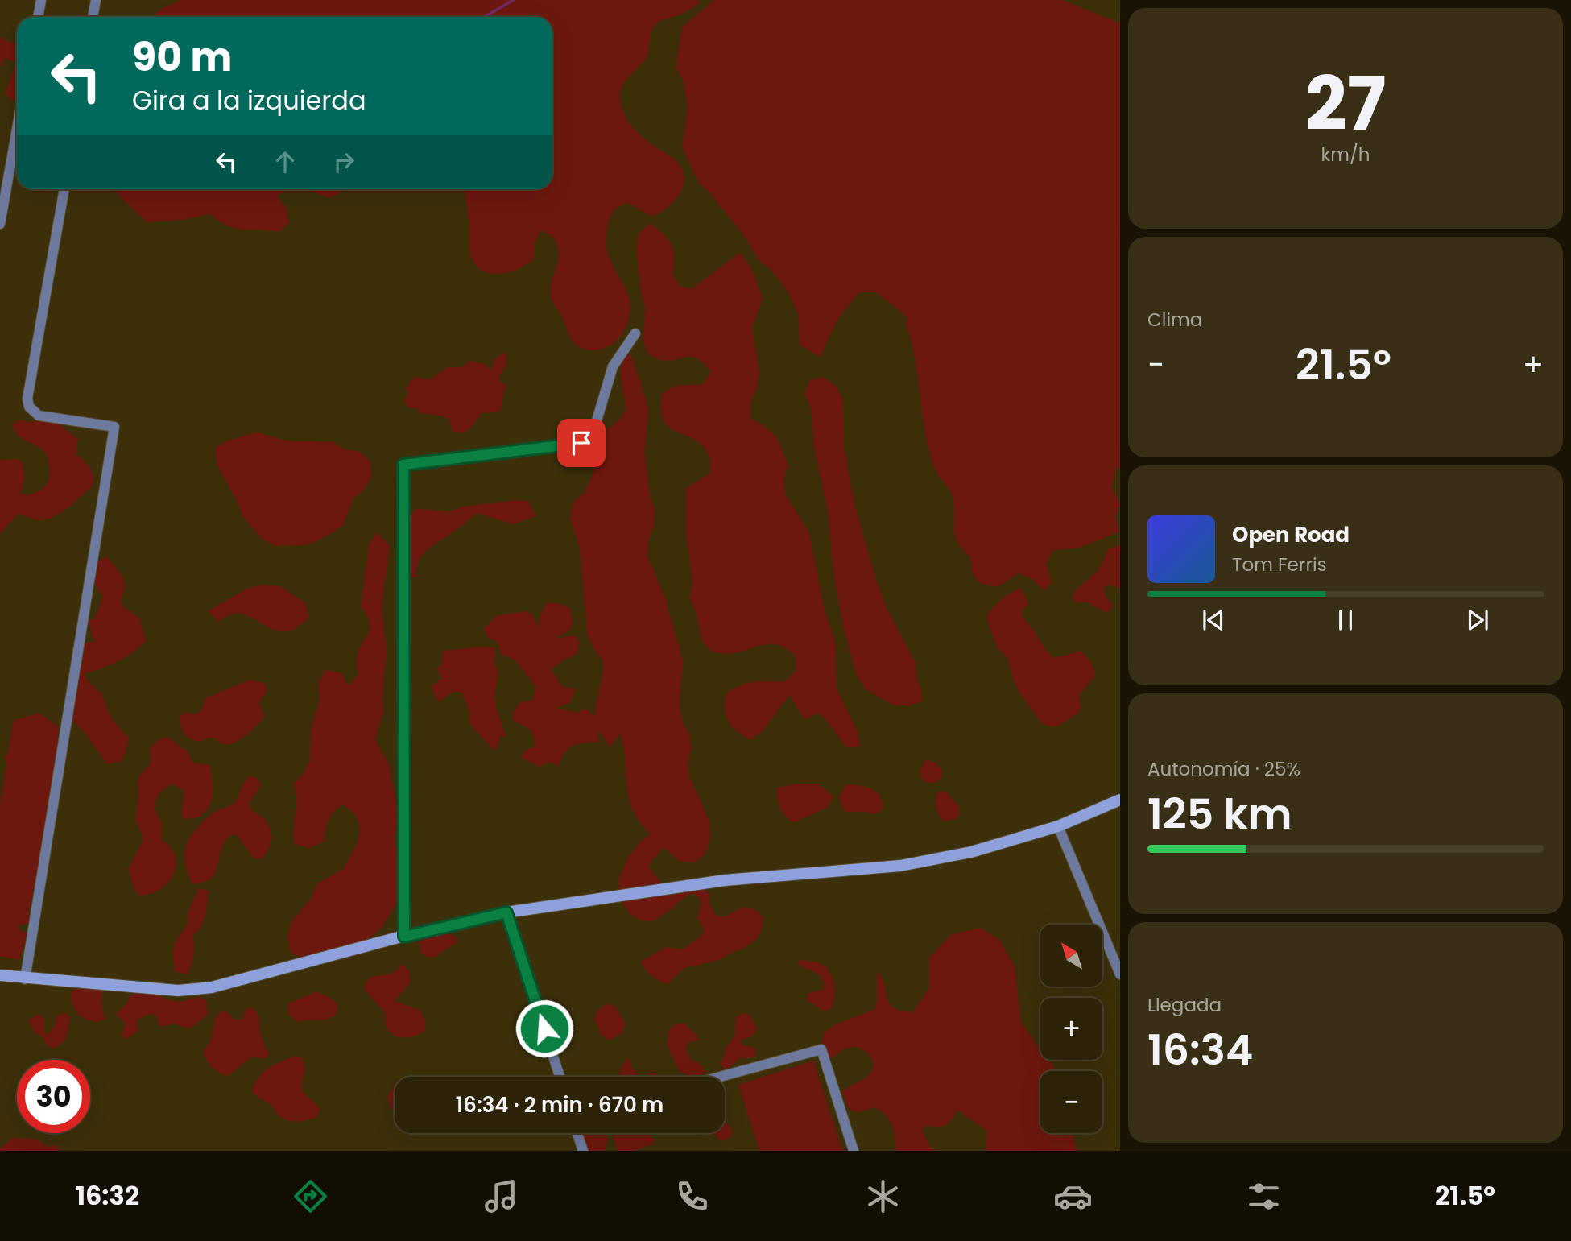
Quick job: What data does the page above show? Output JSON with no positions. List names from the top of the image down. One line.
{"north":"top left","page":{"tile":[["27","km/h"],"Clima",["Autonomía · 25%","125 km"],["Llegada","16:34"]],"turn":["90 m","Gira a la izquierda"],"heat":["−","21.5°","+"],"song":["Open Road","Tom Ferris"],"map_buttons":["+","−"],"limit":"30","trip":"16:34 · 2 min · 670 m","tabs":["16:32","21.5°"]}}
